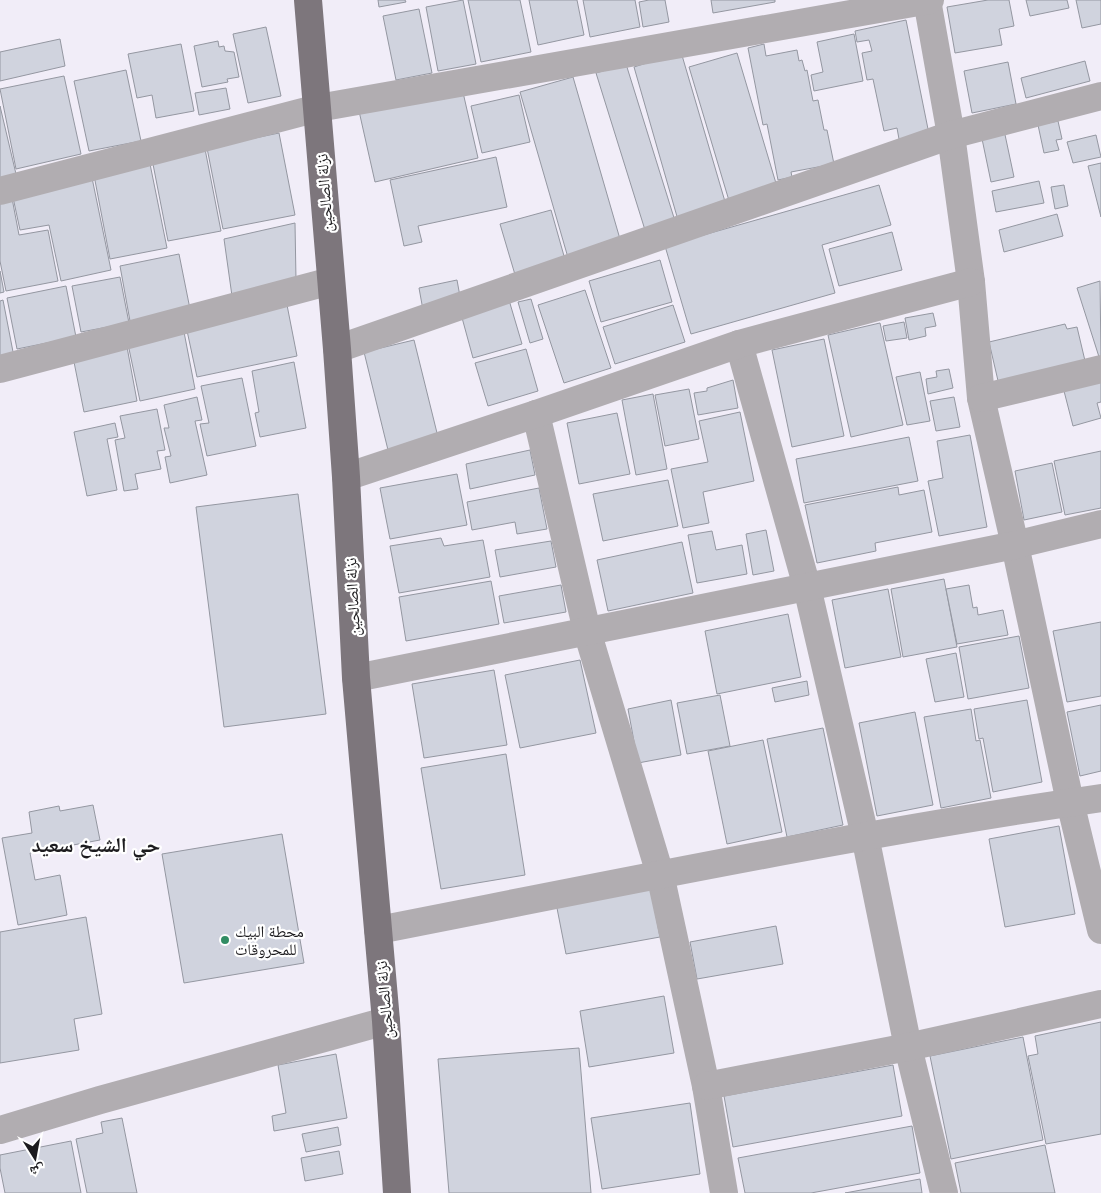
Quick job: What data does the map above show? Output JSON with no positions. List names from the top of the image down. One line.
{"streets":{"main road":["نزلة الصالحين"]},"districts":["حي الشيخ سعيد"],"places":["محطة البيك للمحروقات"],"north":"bottom"}
